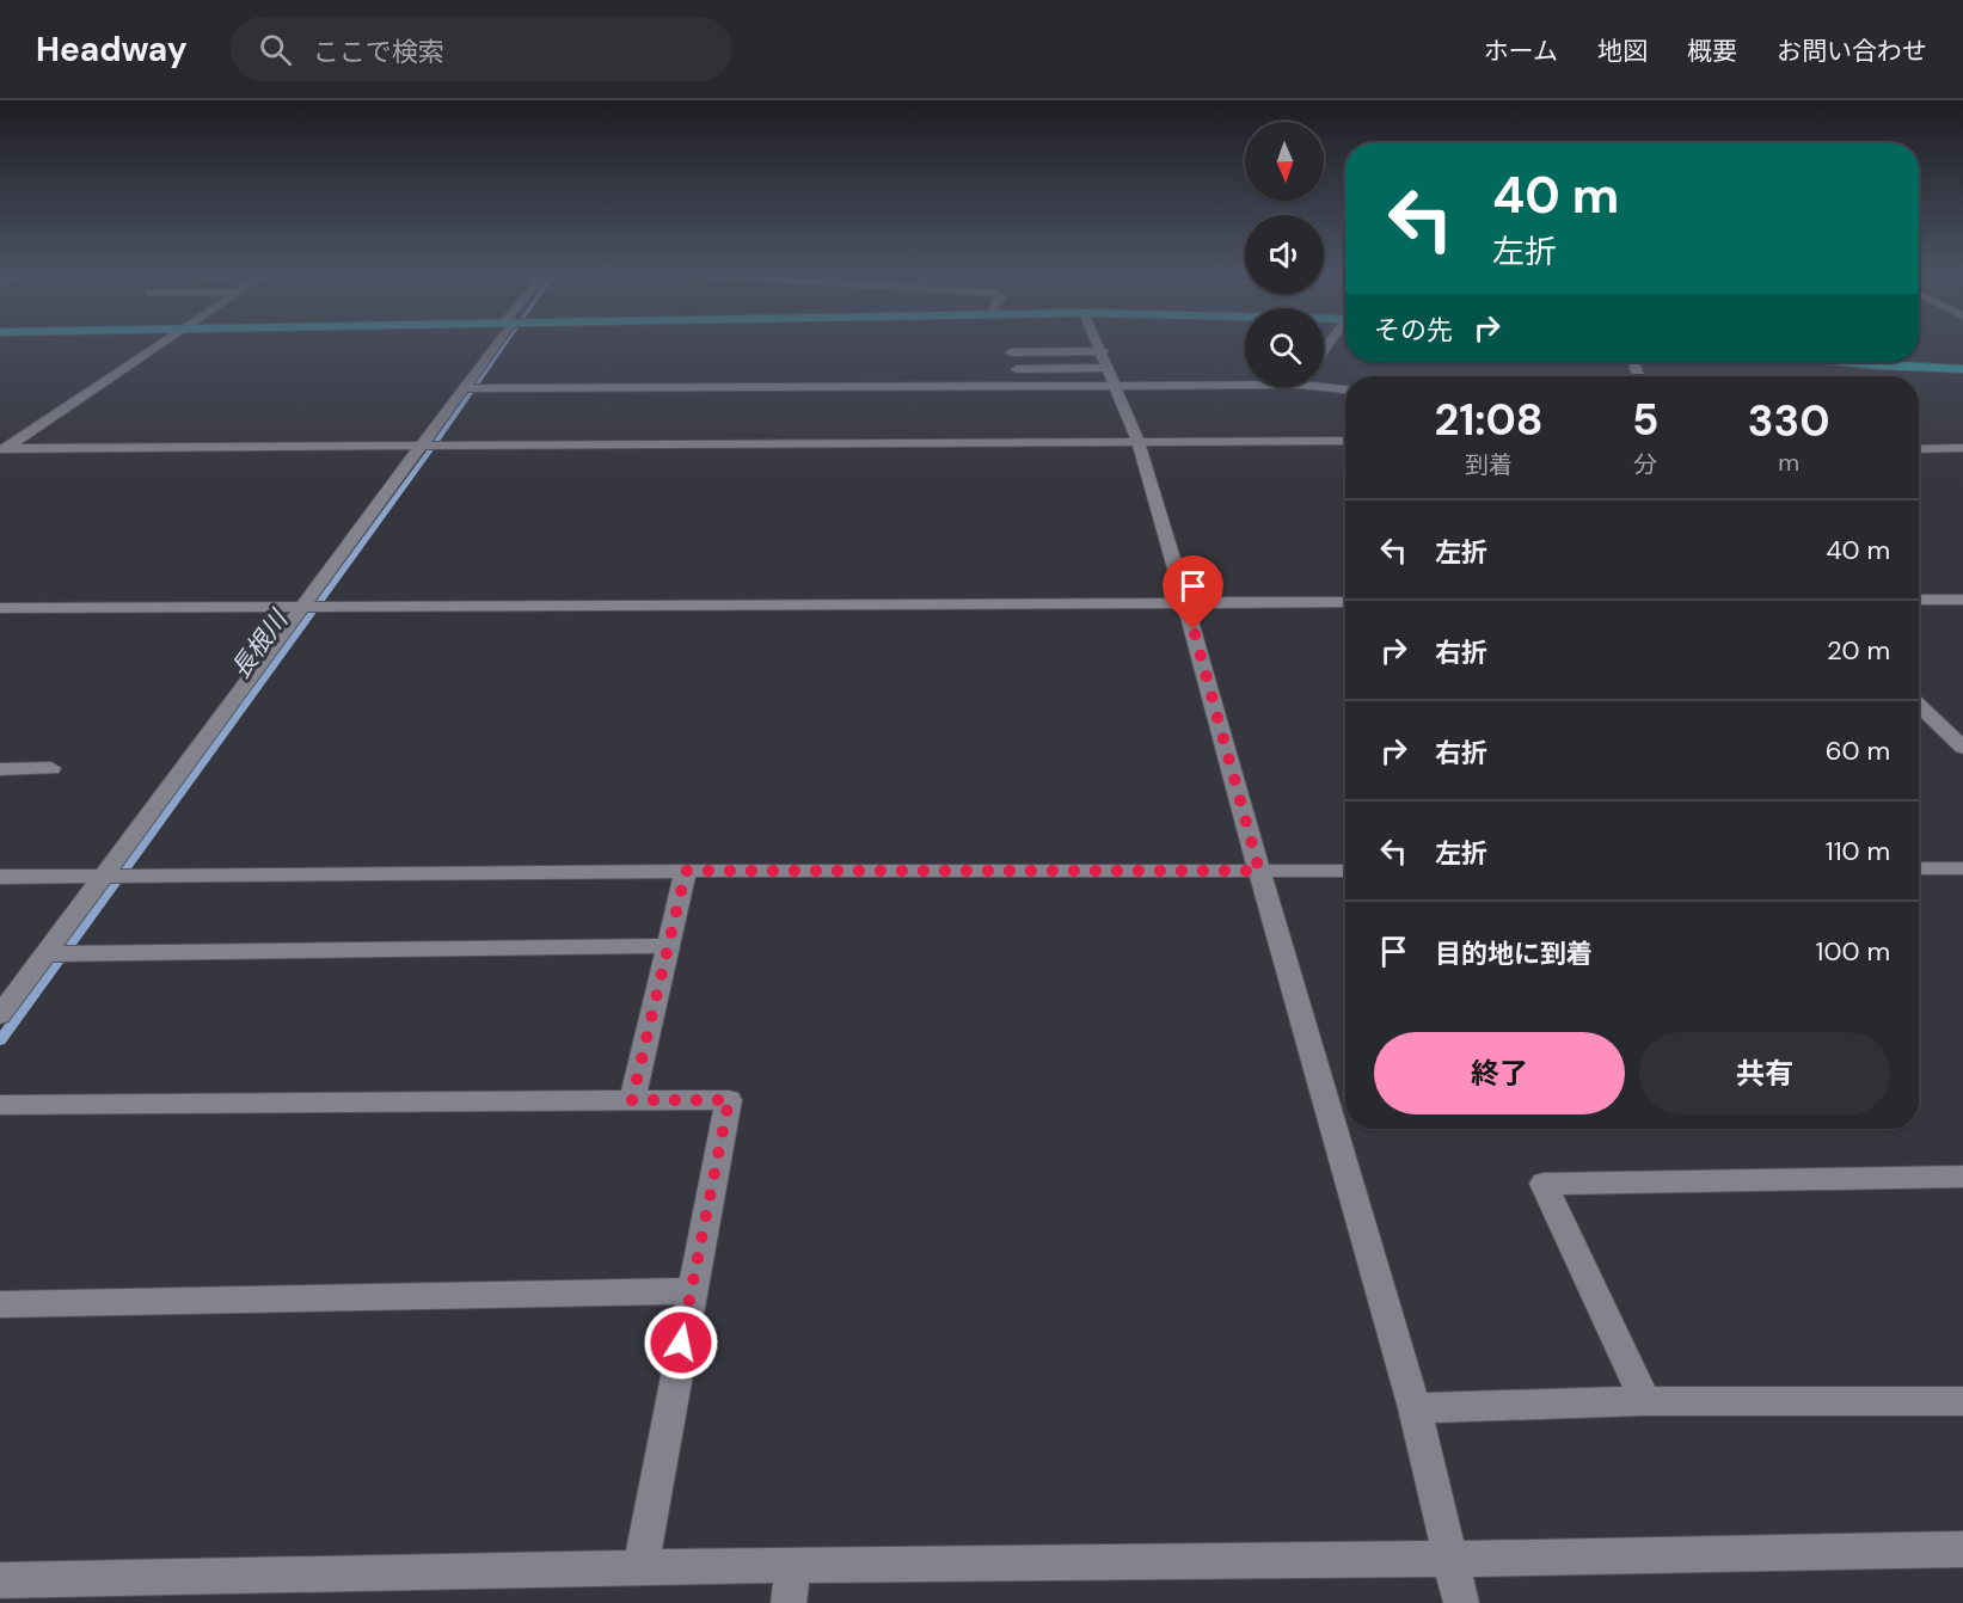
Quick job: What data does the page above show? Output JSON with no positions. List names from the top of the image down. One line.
{"water":["長根川"],"north":"bottom","page":{"header":"Headway","search":"ここで検索","nav":["ホーム","地図","概要","お問い合わせ"],"turn":["40 m","左折"],"then":"その先","eta":["21:08","到着","5","分","330","m"],"list":[{"name":"左折","value":"40 m"},{"name":"右折","value":"20 m"},{"name":"右折","value":"60 m"},{"name":"左折","value":"110 m"},{"name":"目的地に到着","value":"100 m"}],"buttons":["終了","共有"]}}
